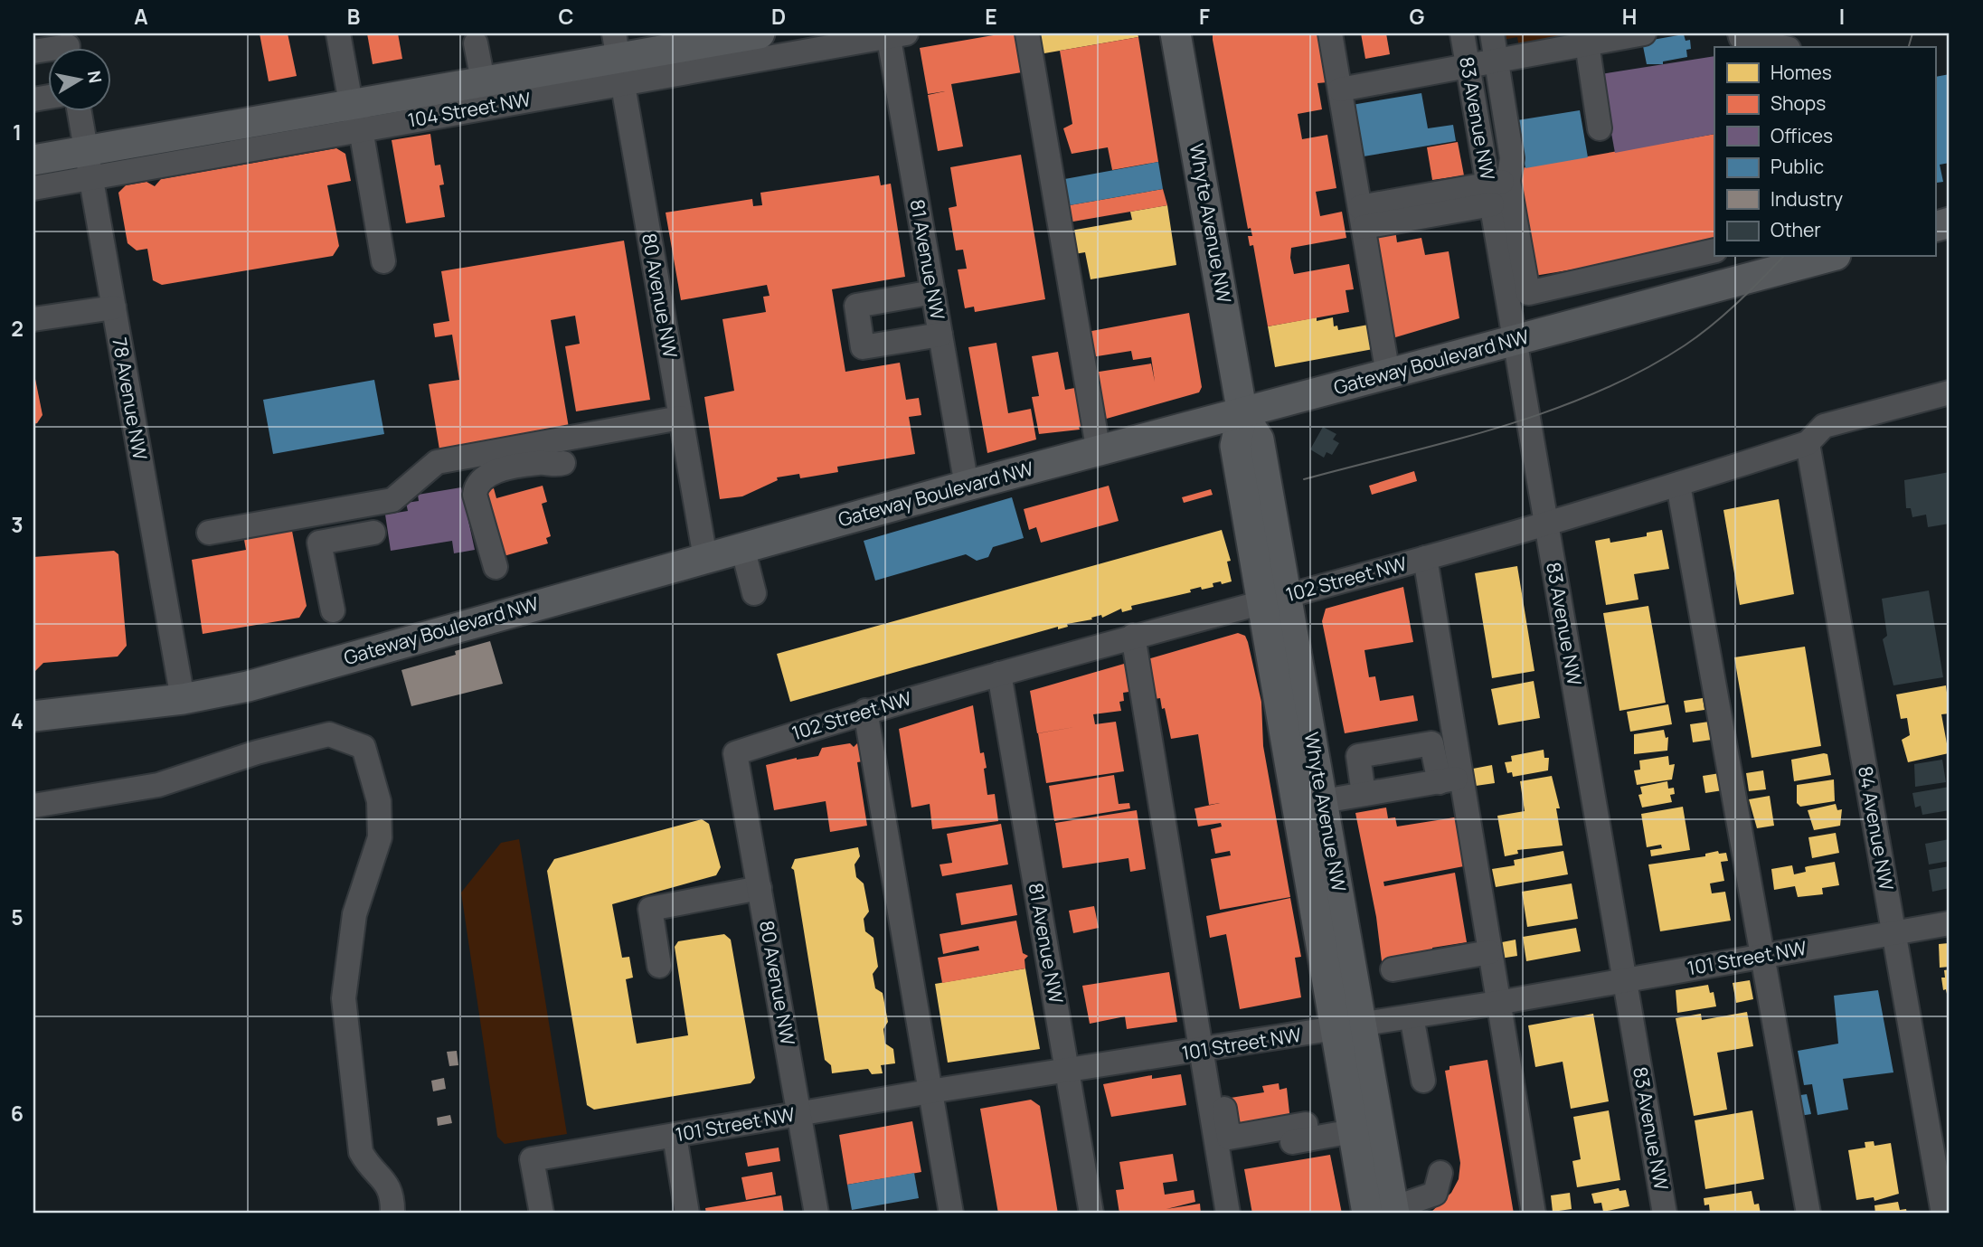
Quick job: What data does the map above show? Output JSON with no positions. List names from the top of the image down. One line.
{"streets":{"main road":["104 Street NW","Whyte Avenue NW","Gateway Boulevard NW"],"street":["83 Avenue NW","81 Avenue NW","80 Avenue NW","78 Avenue NW","102 Street NW","84 Avenue NW","101 Street NW"]},"crossings":[["104 Street NW","81 Avenue NW"],["104 Street NW","80 Avenue NW"],["104 Street NW","78 Avenue NW"],["83 Avenue NW","Gateway Boulevard NW"],["83 Avenue NW","102 Street NW"],["83 Avenue NW","101 Street NW"],["Whyte Avenue NW","Gateway Boulevard NW"],["Whyte Avenue NW","102 Street NW"],["Whyte Avenue NW","101 Street NW"],["81 Avenue NW","Gateway Boulevard NW"],["81 Avenue NW","102 Street NW"],["81 Avenue NW","101 Street NW"],["80 Avenue NW","Gateway Boulevard NW"],["80 Avenue NW","102 Street NW"],["80 Avenue NW","101 Street NW"],["Gateway Boulevard NW","78 Avenue NW"],["102 Street NW","84 Avenue NW"],["84 Avenue NW","101 Street NW"]],"legend":["Homes","Shops","Offices","Public","Industry","Other"],"north":"right","grid":{"columns":["A","B","C","D","E","F","G","H","I"],"rows":["1","2","3","4","5","6"]}}
